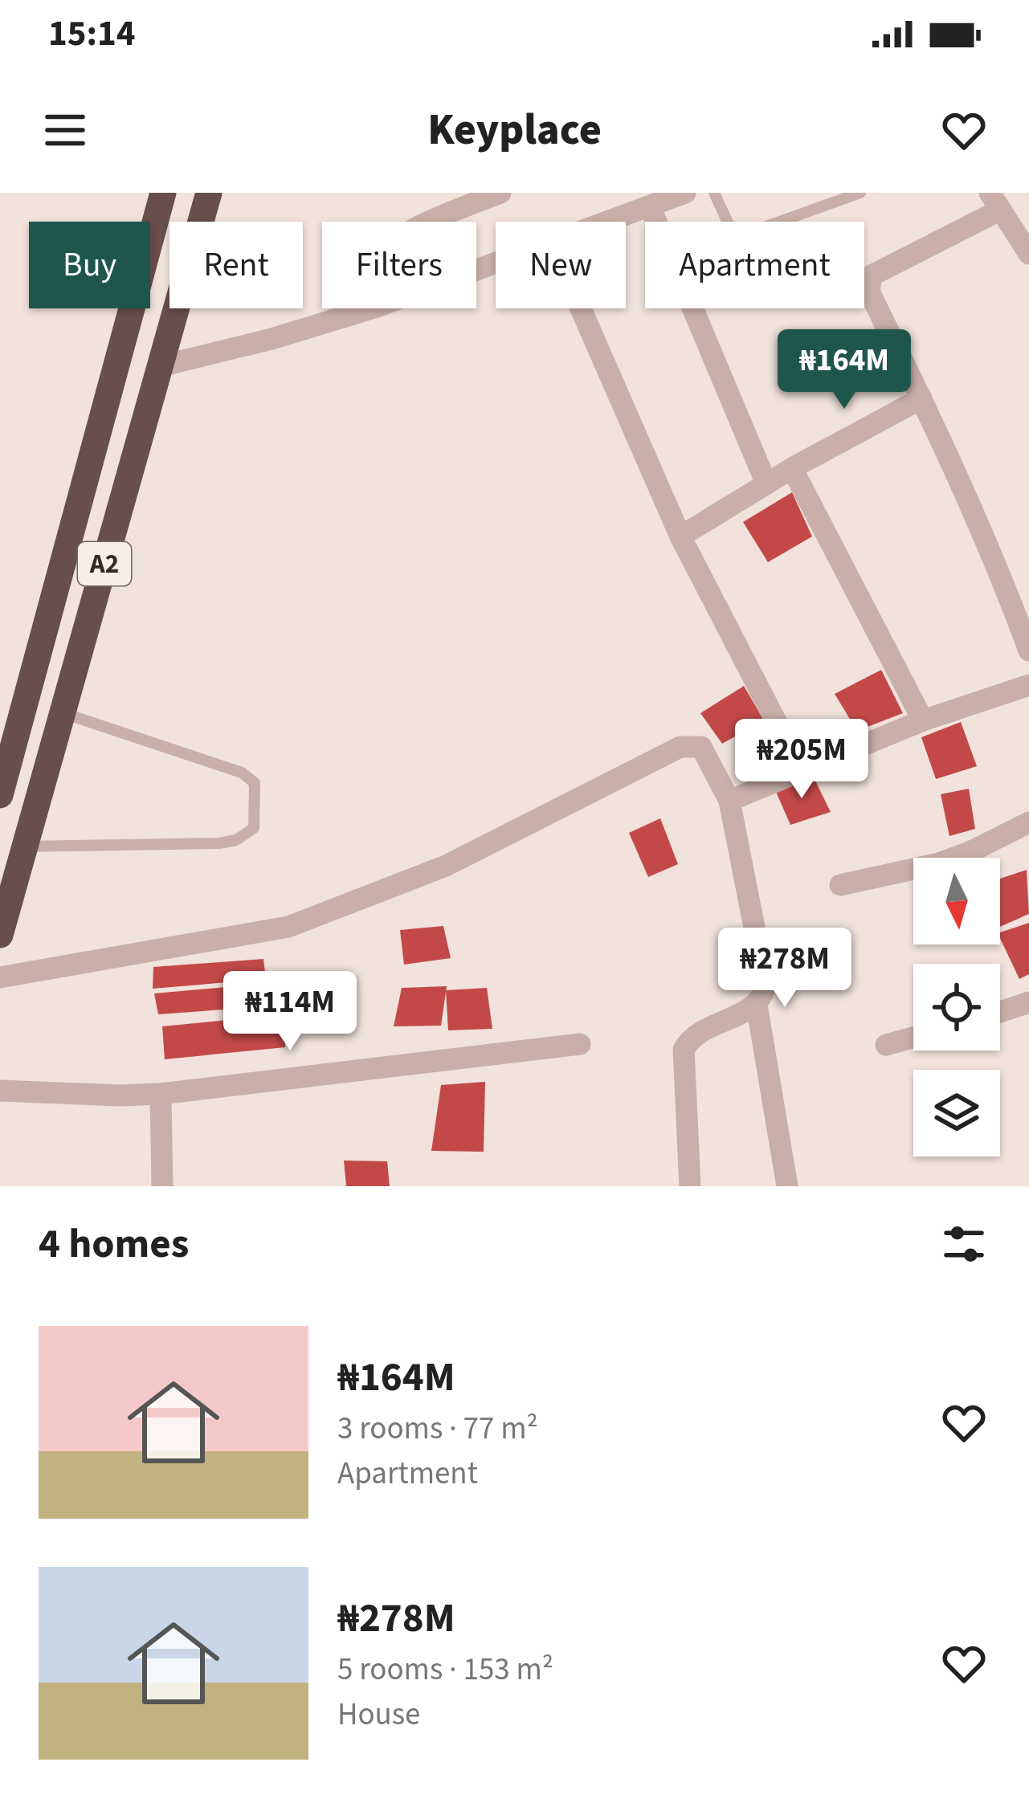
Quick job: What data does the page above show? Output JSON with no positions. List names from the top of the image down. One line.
{"streets":{"highway":["A2"]},"north":"bottom","page":{"status":"15:14","header":"Keyplace","chip":["Buy","Rent","Filters","New","Apartment"],"price":["₦164M","₦205M","₦278M","₦114M"],"heading":"4 homes","list":[{"name":"₦164M","note":"3 rooms · 77 m² · Apartment"},{"name":"₦278M","note":"5 rooms · 153 m² · House"}]}}
